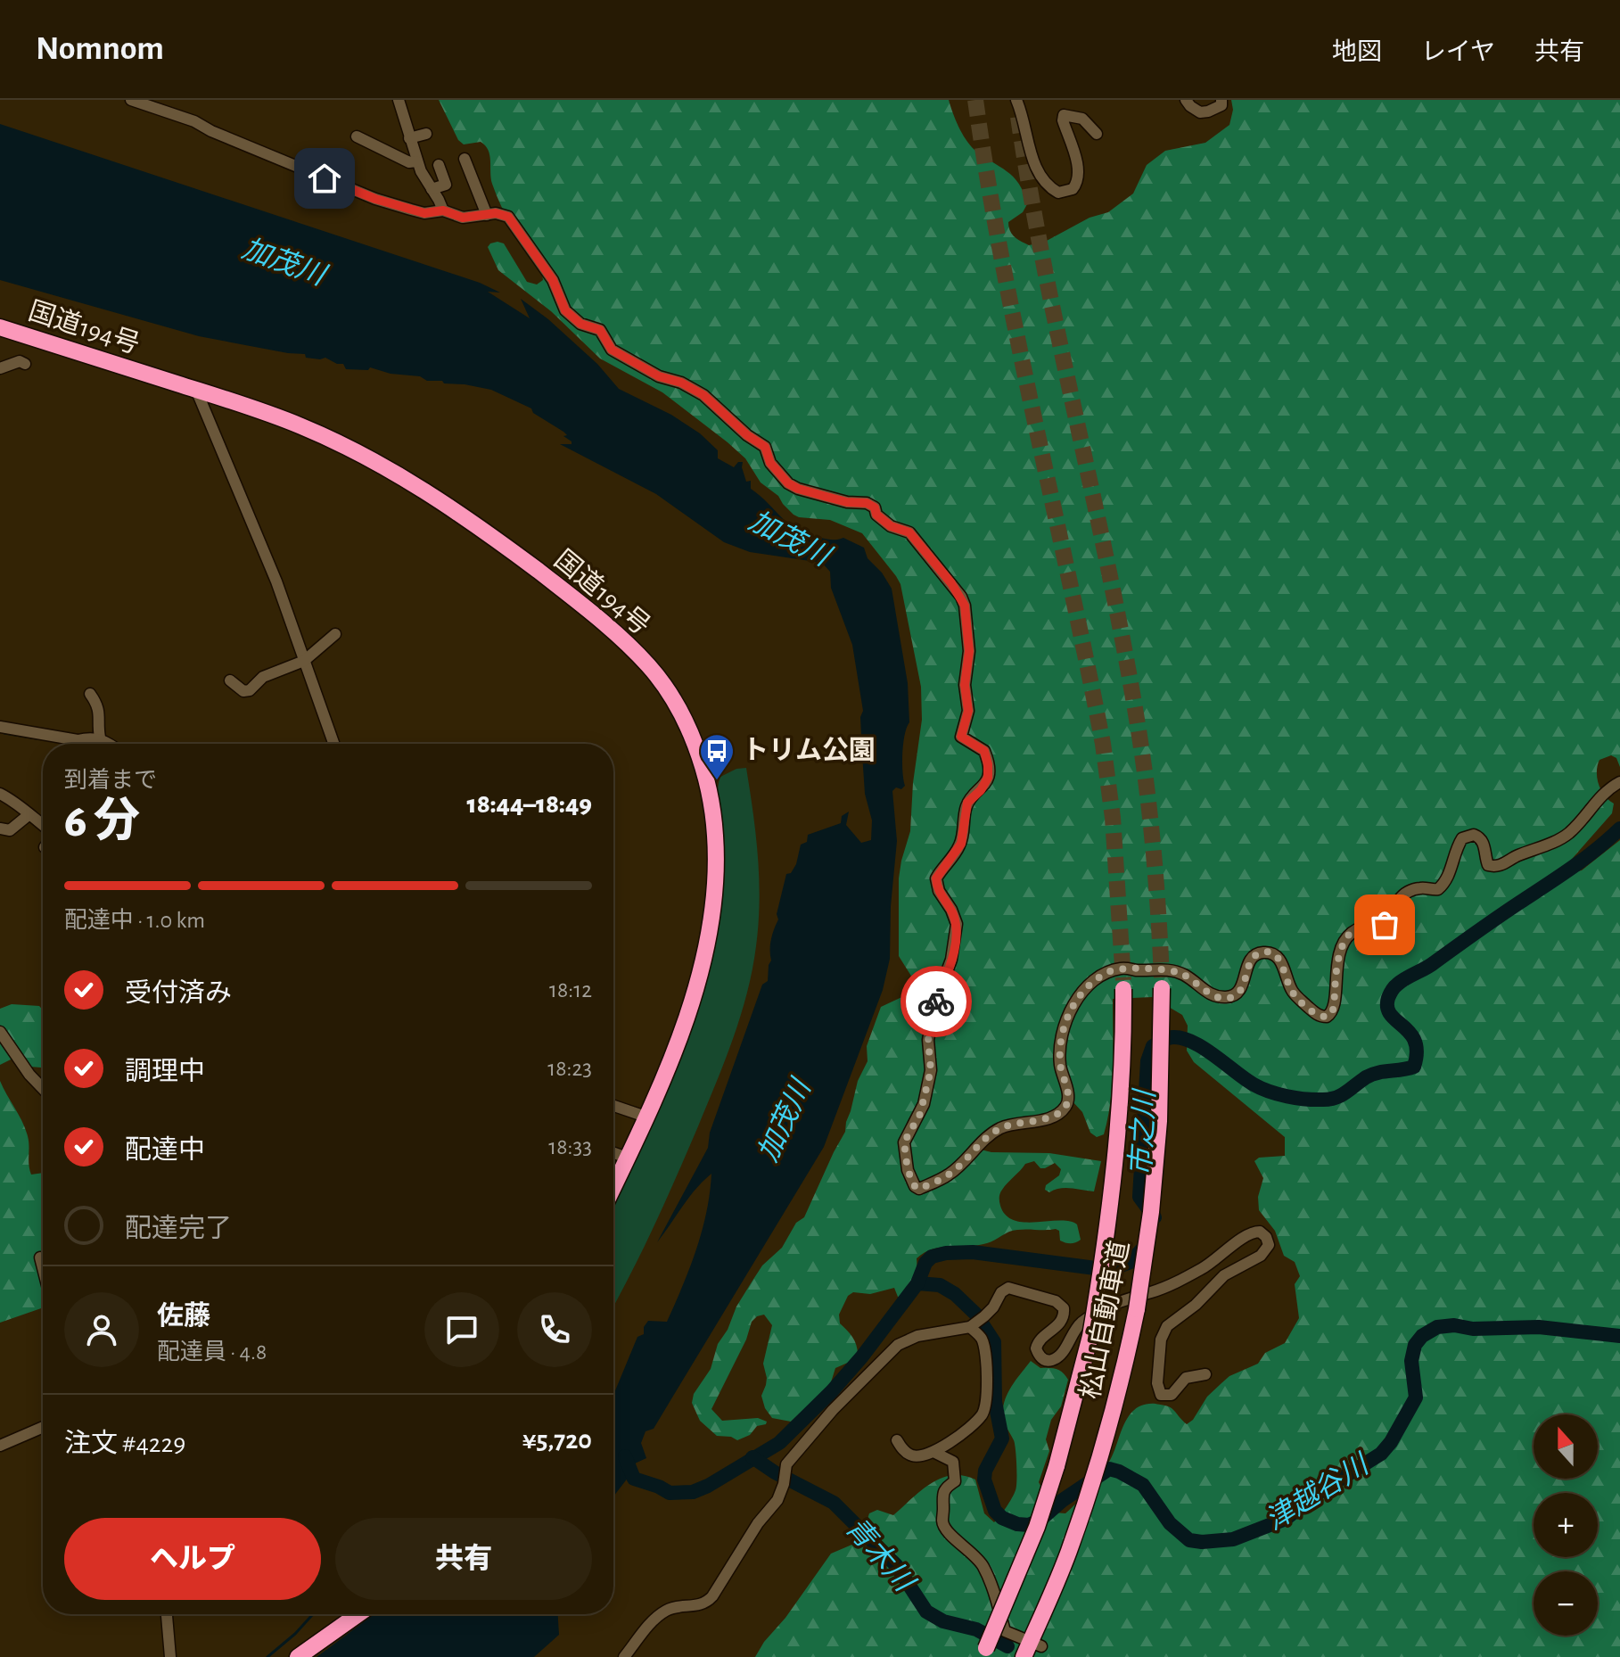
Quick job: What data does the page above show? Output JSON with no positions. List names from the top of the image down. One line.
{"streets":{"highway":["国道194号","松山自動車道"]},"water":["加茂川","市之川","津越谷川","青木川"],"places":{"bus stop":["トリム公園"]},"north":"top","page":{"header":"Nomnom","nav":["地図","レイヤ","共有"],"heading":["6 分","到着まで","18:44–18:49"],"panel":["佐藤","配達員 · 4.8","注文 #4229","¥5,720"],"bar":"配達中 · 1.0 km","list":[["受付済み","18:12"],["調理中","18:23"],["配達中","18:33"],"配達完了"],"map_buttons":["+","−"],"buttons":["ヘルプ","共有"]}}
